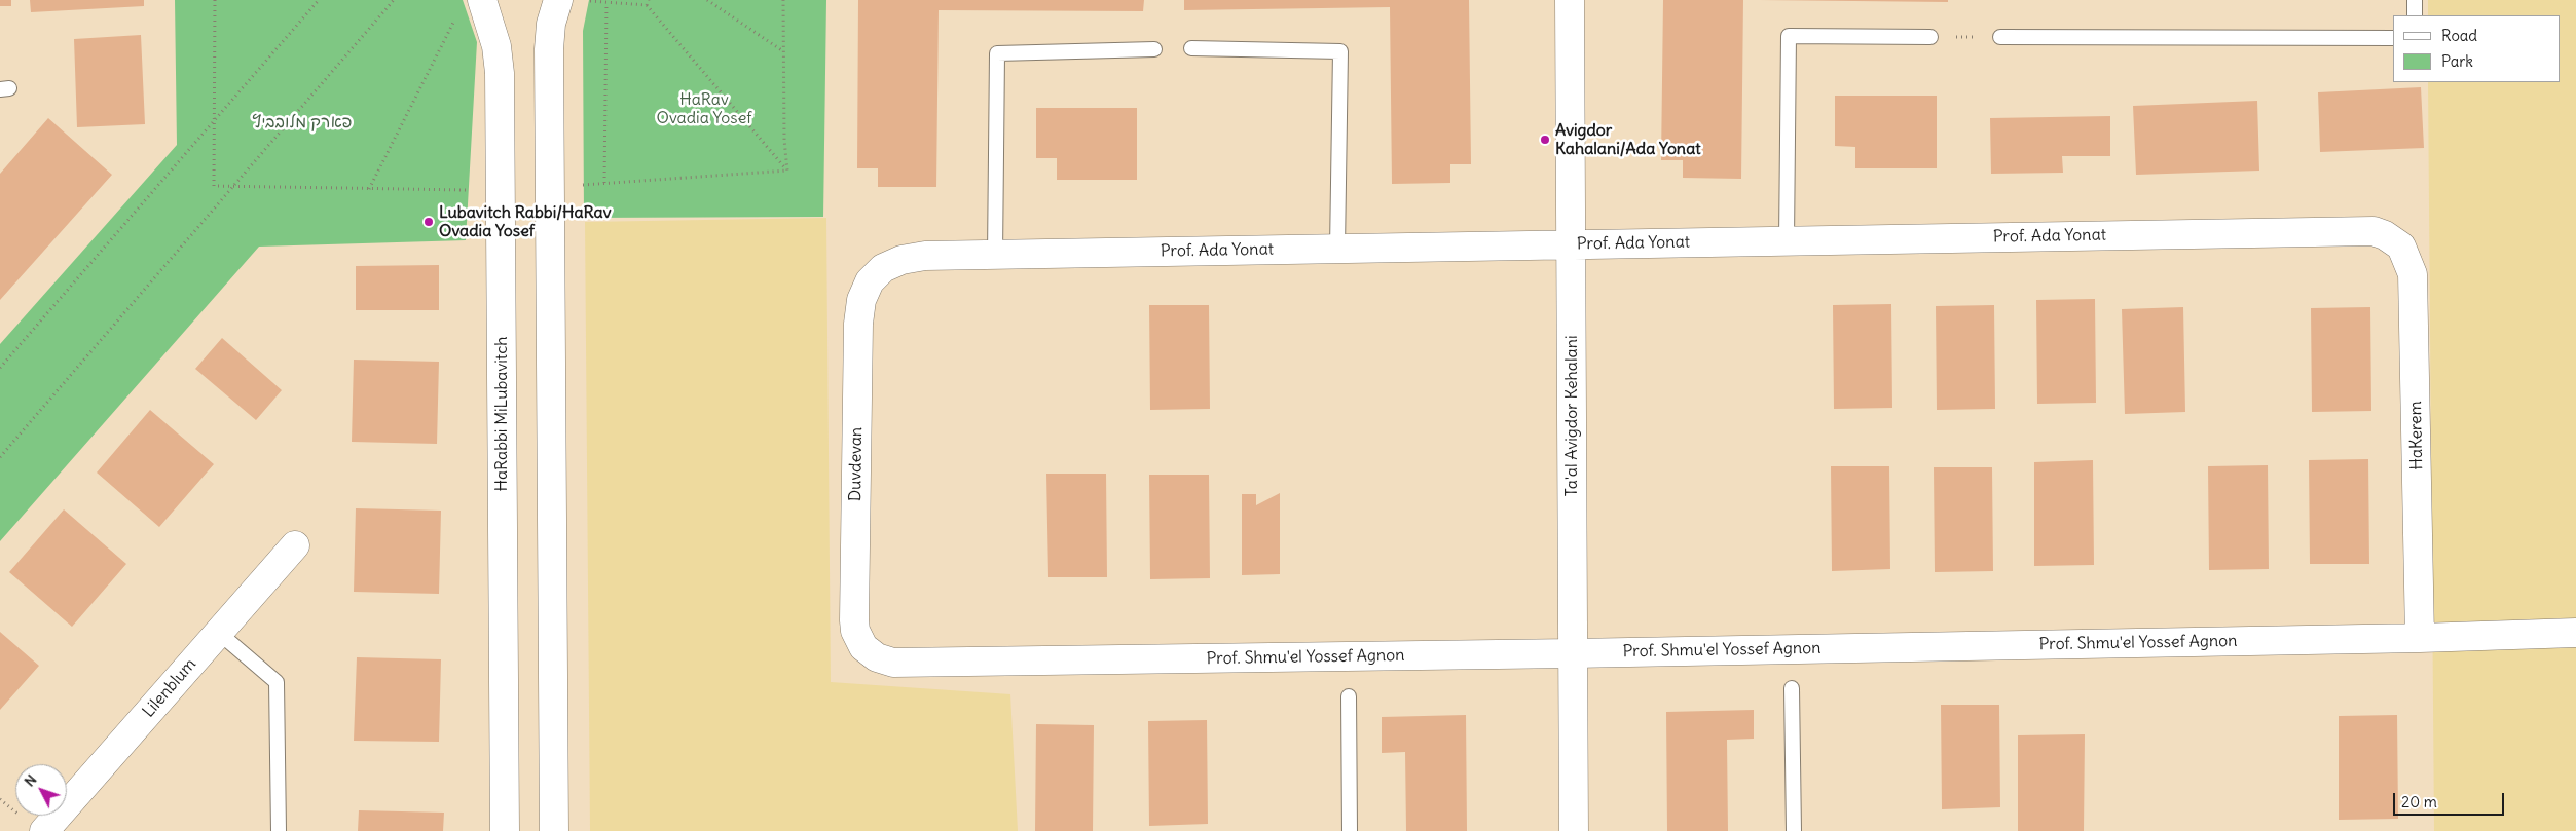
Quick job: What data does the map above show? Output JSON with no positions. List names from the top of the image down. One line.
{"streets":{"street":["Prof. Ada Yonat","HaRabbi MiLubavitch","Ta'al Avigdor Kehalani","HaKerem","Duvdevan","Prof. Shmu'el Yossef Agnon","Lilenblum"]},"crossings":[["Prof. Ada Yonat","Ta'al Avigdor Kehalani"],["Prof. Ada Yonat","HaKerem"],["Prof. Ada Yonat","Duvdevan"],["Ta'al Avigdor Kehalani","Prof. Shmu'el Yossef Agnon"],["HaKerem","Prof. Shmu'el Yossef Agnon"],["Duvdevan","Prof. Shmu'el Yossef Agnon"]],"parks":["HaRav Ovadia Yosef","פארק מלובביץ"],"places":["Avigdor Kahalani/Ada Yonat","Lubavitch Rabbi/HaRav Ovadia Yosef"],"legend":["Road","Park"],"scale_bar":"20 m","north":"top left"}
